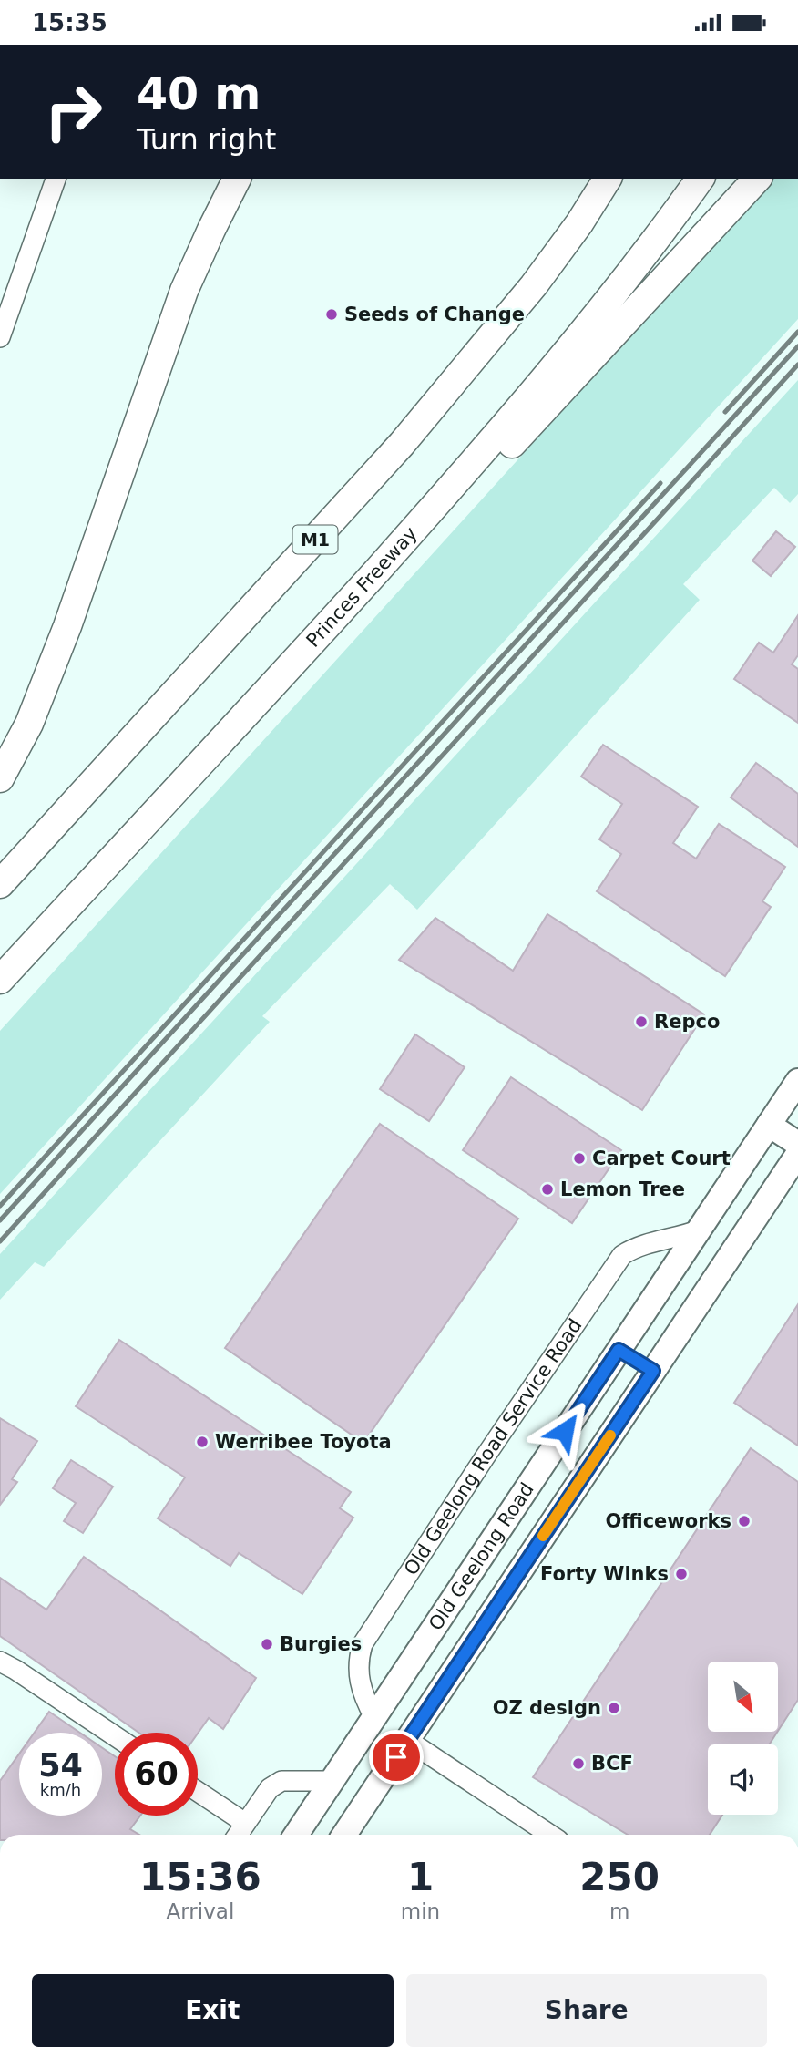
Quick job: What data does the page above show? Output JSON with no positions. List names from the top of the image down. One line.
{"streets":{"highway":["M1","Princes Freeway"],"main road":["Old Geelong Road"],"street":["Old Geelong Road Service Road"]},"crossings":[["Old Geelong Road Service Road","Old Geelong Road"]],"places":["Seeds of Change","Repco","Carpet Court","Lemon Tree","Werribee Toyota","Officeworks","Forty Winks","Burgies","OZ design","BCF"],"north":"bottom right","page":{"status":"15:35","turn":["40 m","Turn right"],"speed":"54 km/h","limit":"60","eta":["15:36","Arrival","1","min","250","m"],"buttons":["Exit","Share"]}}
